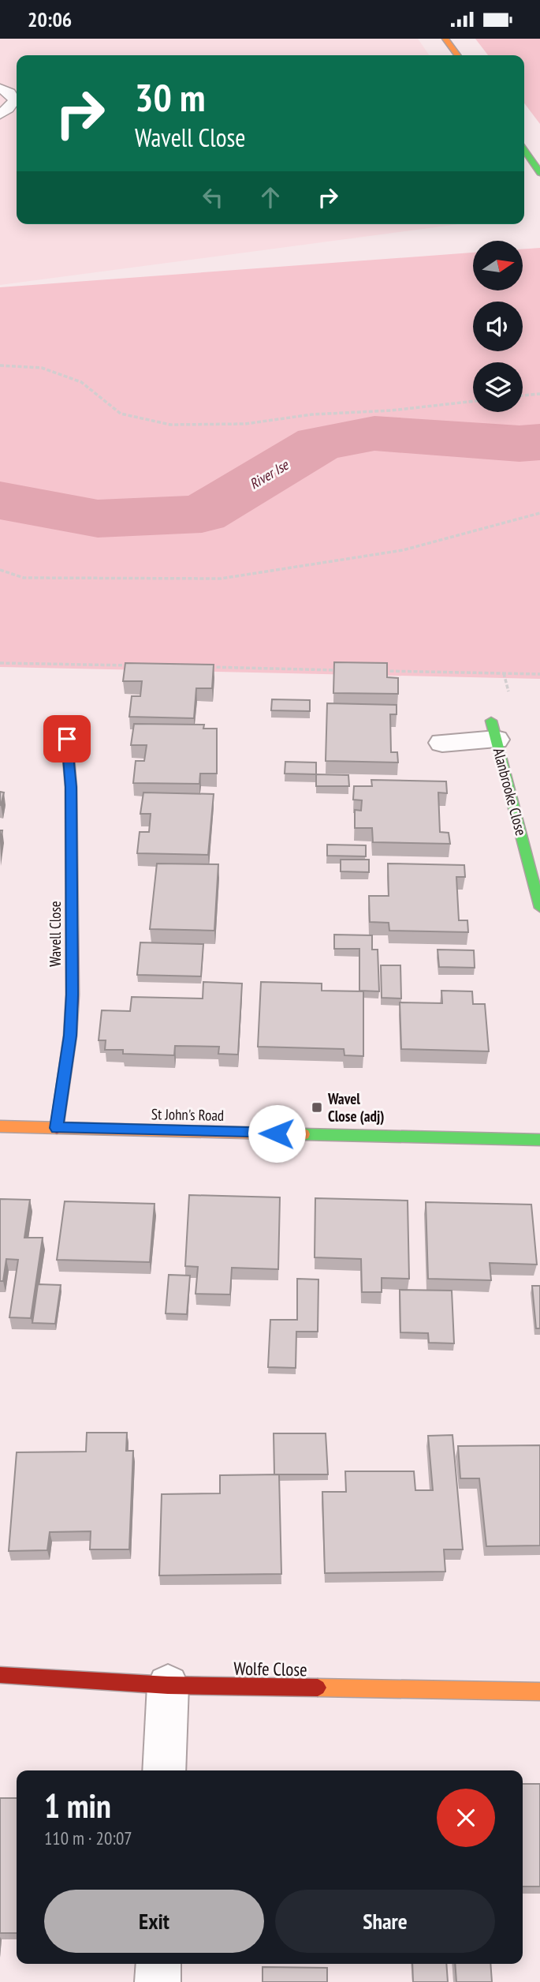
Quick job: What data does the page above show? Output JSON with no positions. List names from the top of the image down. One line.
{"streets":{"street":["Alanbrooke Close","Wavell Close","St John's Road","Wolfe Close"]},"crossings":[["Wavell Close","St John's Road"]],"water":["River Ise"],"places":{"transit":["Wavel Close (adj)"]},"north":"right","page":{"status":"20:06","turn":["30 m","Wavell Close"],"heading":["1 min","110 m · 20:07"],"buttons":["Exit","Share"]}}
